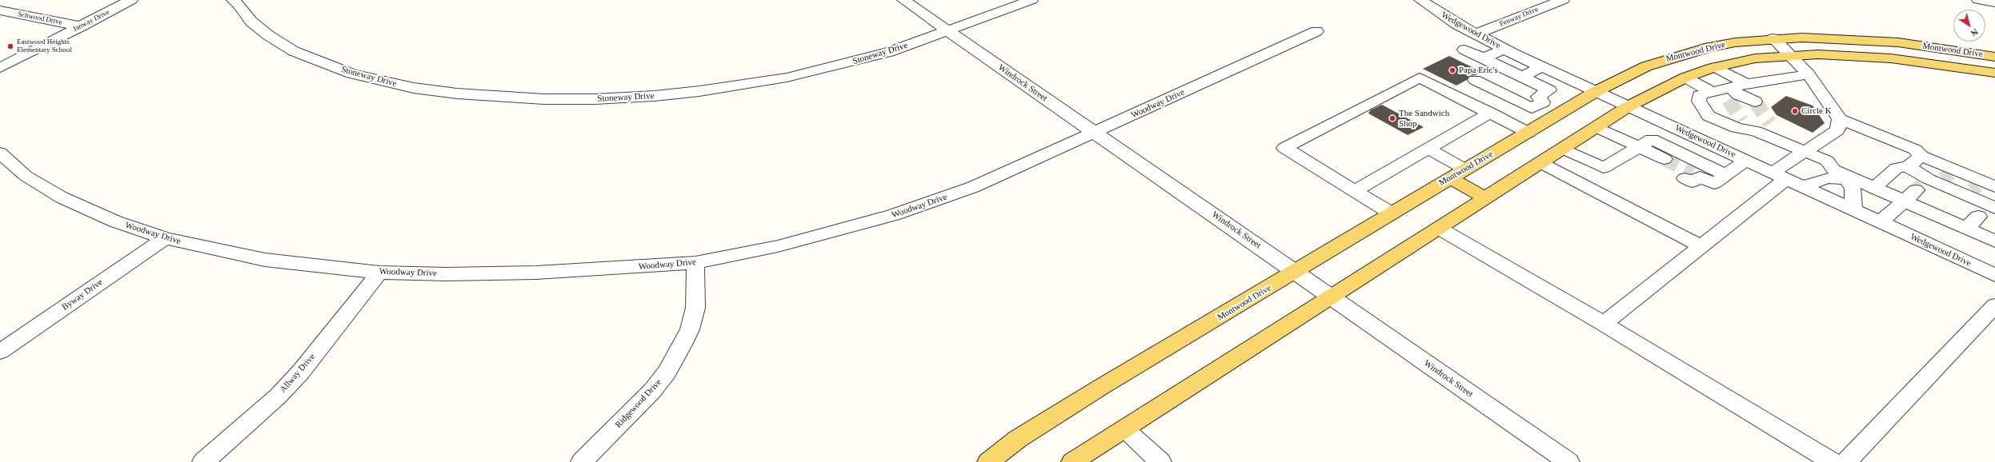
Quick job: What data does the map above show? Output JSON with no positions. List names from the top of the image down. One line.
{"streets":{"main road":["Montwood Drive"],"street":["Fenway Drive","Schwood Drive","Janway Drive","Wedgewood Drive","Stoneway Drive","Windrock Street","Woodway Drive","Byway Drive","Allway Drive","Ridgewood Drive"]},"crossings":[["Fenway Drive","Wedgewood Drive"],["Schwood Drive","Janway Drive"],["Wedgewood Drive","Montwood Drive"],["Montwood Drive","Windrock Street"],["Stoneway Drive","Windrock Street"],["Windrock Street","Woodway Drive"],["Woodway Drive","Byway Drive"],["Woodway Drive","Allway Drive"],["Woodway Drive","Ridgewood Drive"]],"places":["Eastwood Heights Elementary School","Papa Eric's","Circle K","The Sandwich Shop"],"north":"bottom right"}
